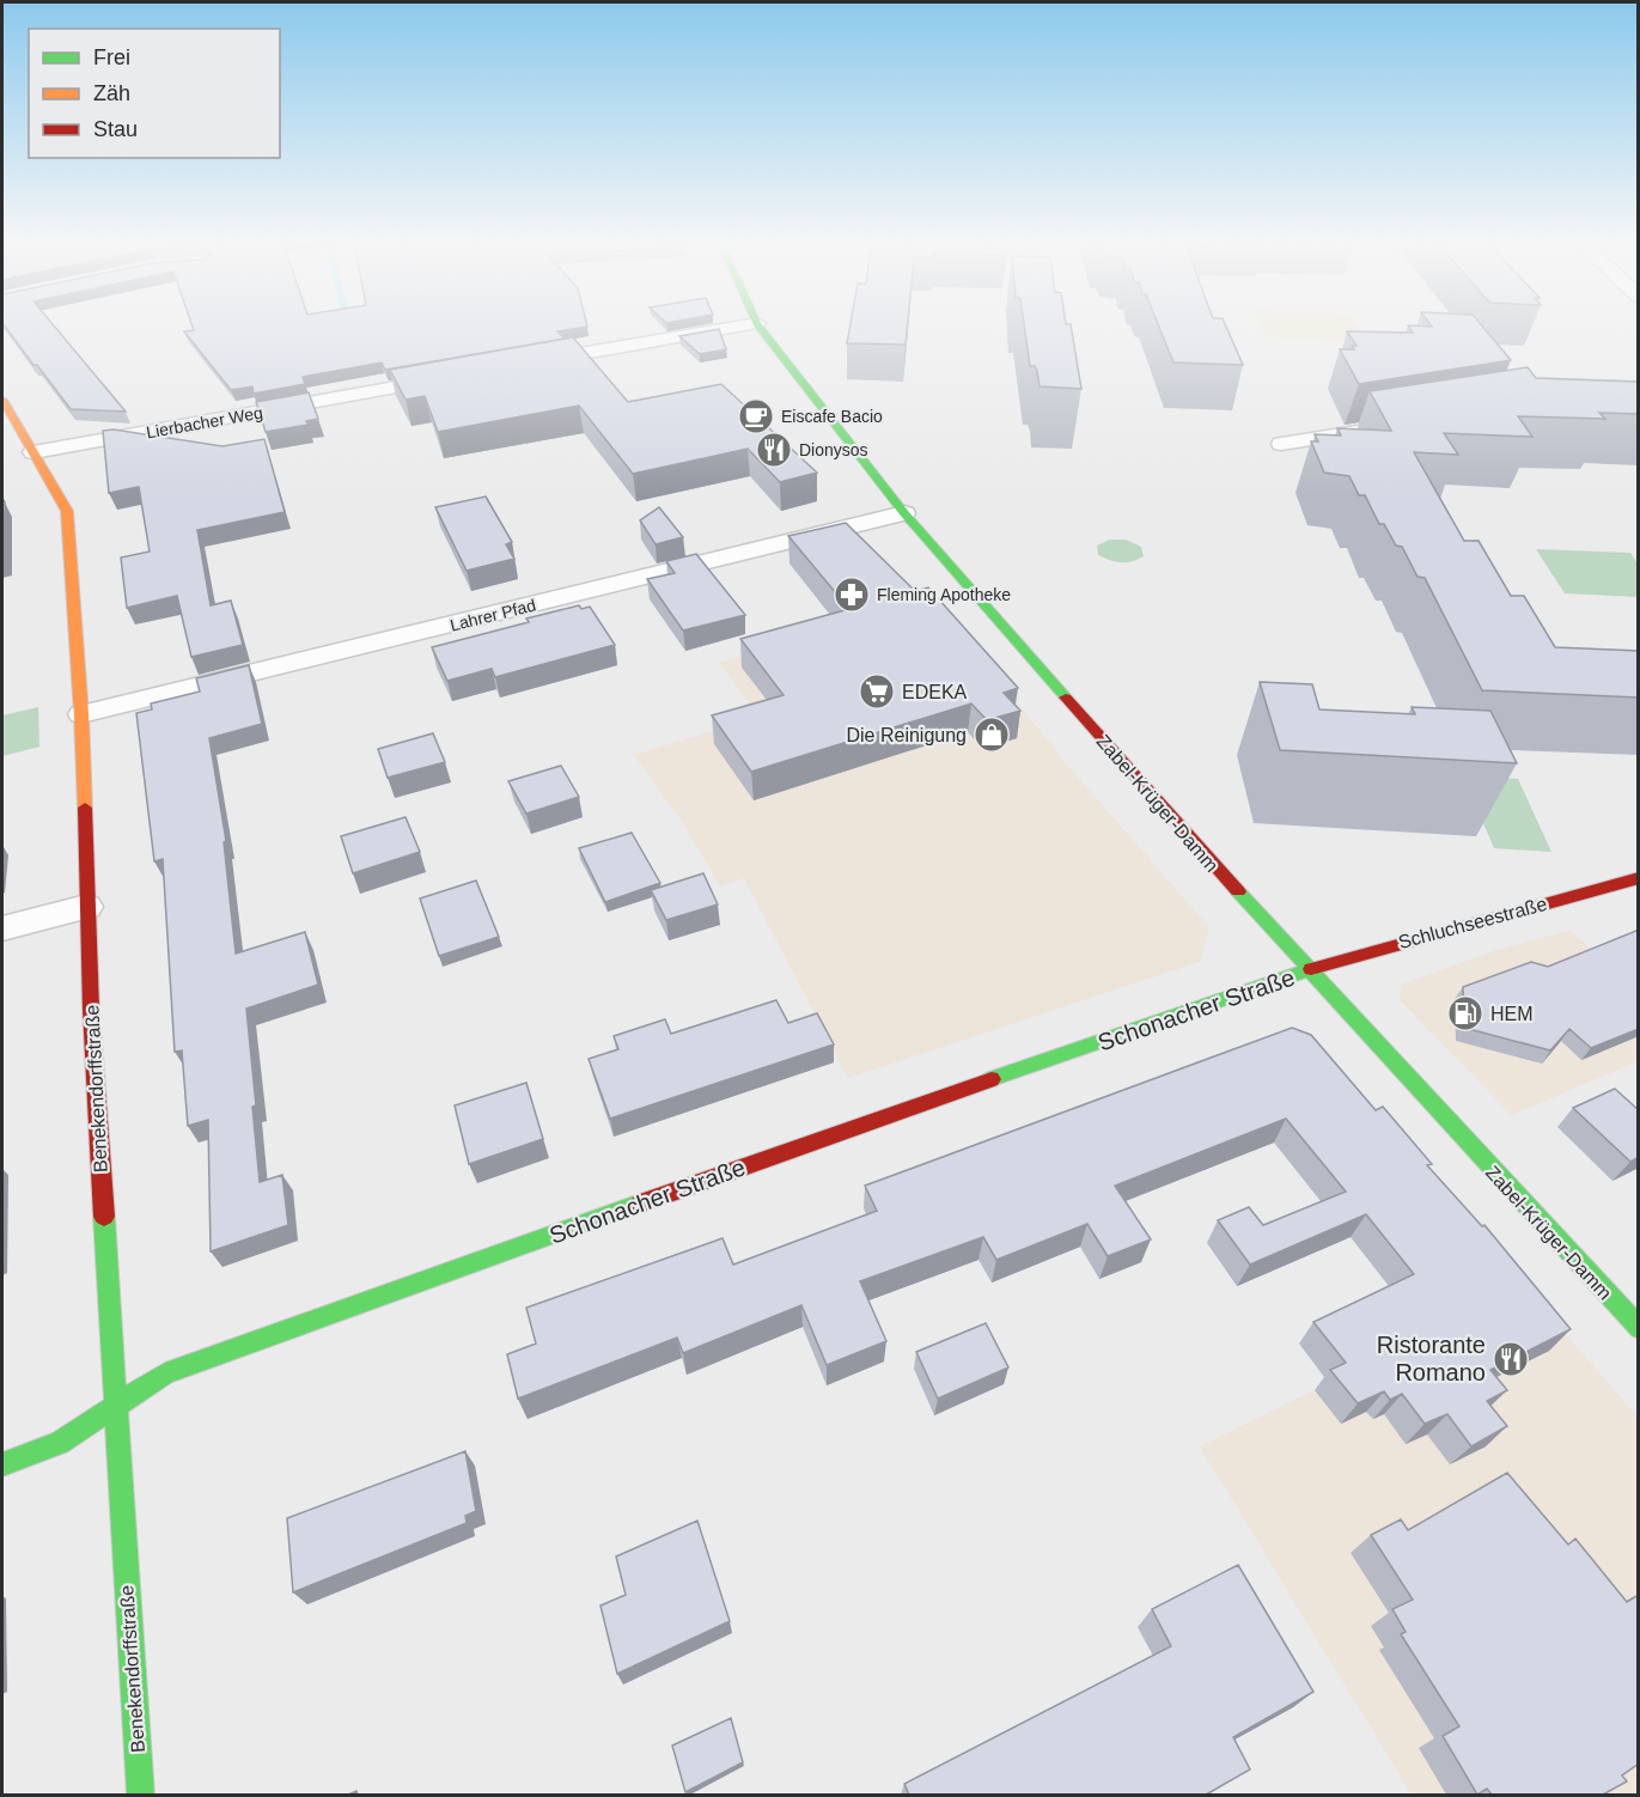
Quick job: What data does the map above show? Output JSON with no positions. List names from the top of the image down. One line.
{"streets":{"street":["Lierbacher Weg","Lahrer Pfad","Zabel-Krüger-Damm","Schluchseestraße","Schonacher Straße","Benekendorffstraße"]},"crossings":[["Lierbacher Weg","Benekendorffstraße"],["Lahrer Pfad","Zabel-Krüger-Damm"],["Lahrer Pfad","Benekendorffstraße"],["Zabel-Krüger-Damm","Schluchseestraße"],["Zabel-Krüger-Damm","Schonacher Straße"],["Schluchseestraße","Schonacher Straße"],["Schonacher Straße","Benekendorffstraße"]],"places":{"cafe":["Eiscafe Bacio"],"restaurant":["Dionysos","Ristorante Romano"],"pharmacy":["Fleming Apotheke"],"supermarket":["EDEKA"],"shop":["Die Reinigung"],"fuel station":["HEM"]},"legend":["Frei","Zäh","Stau"]}
